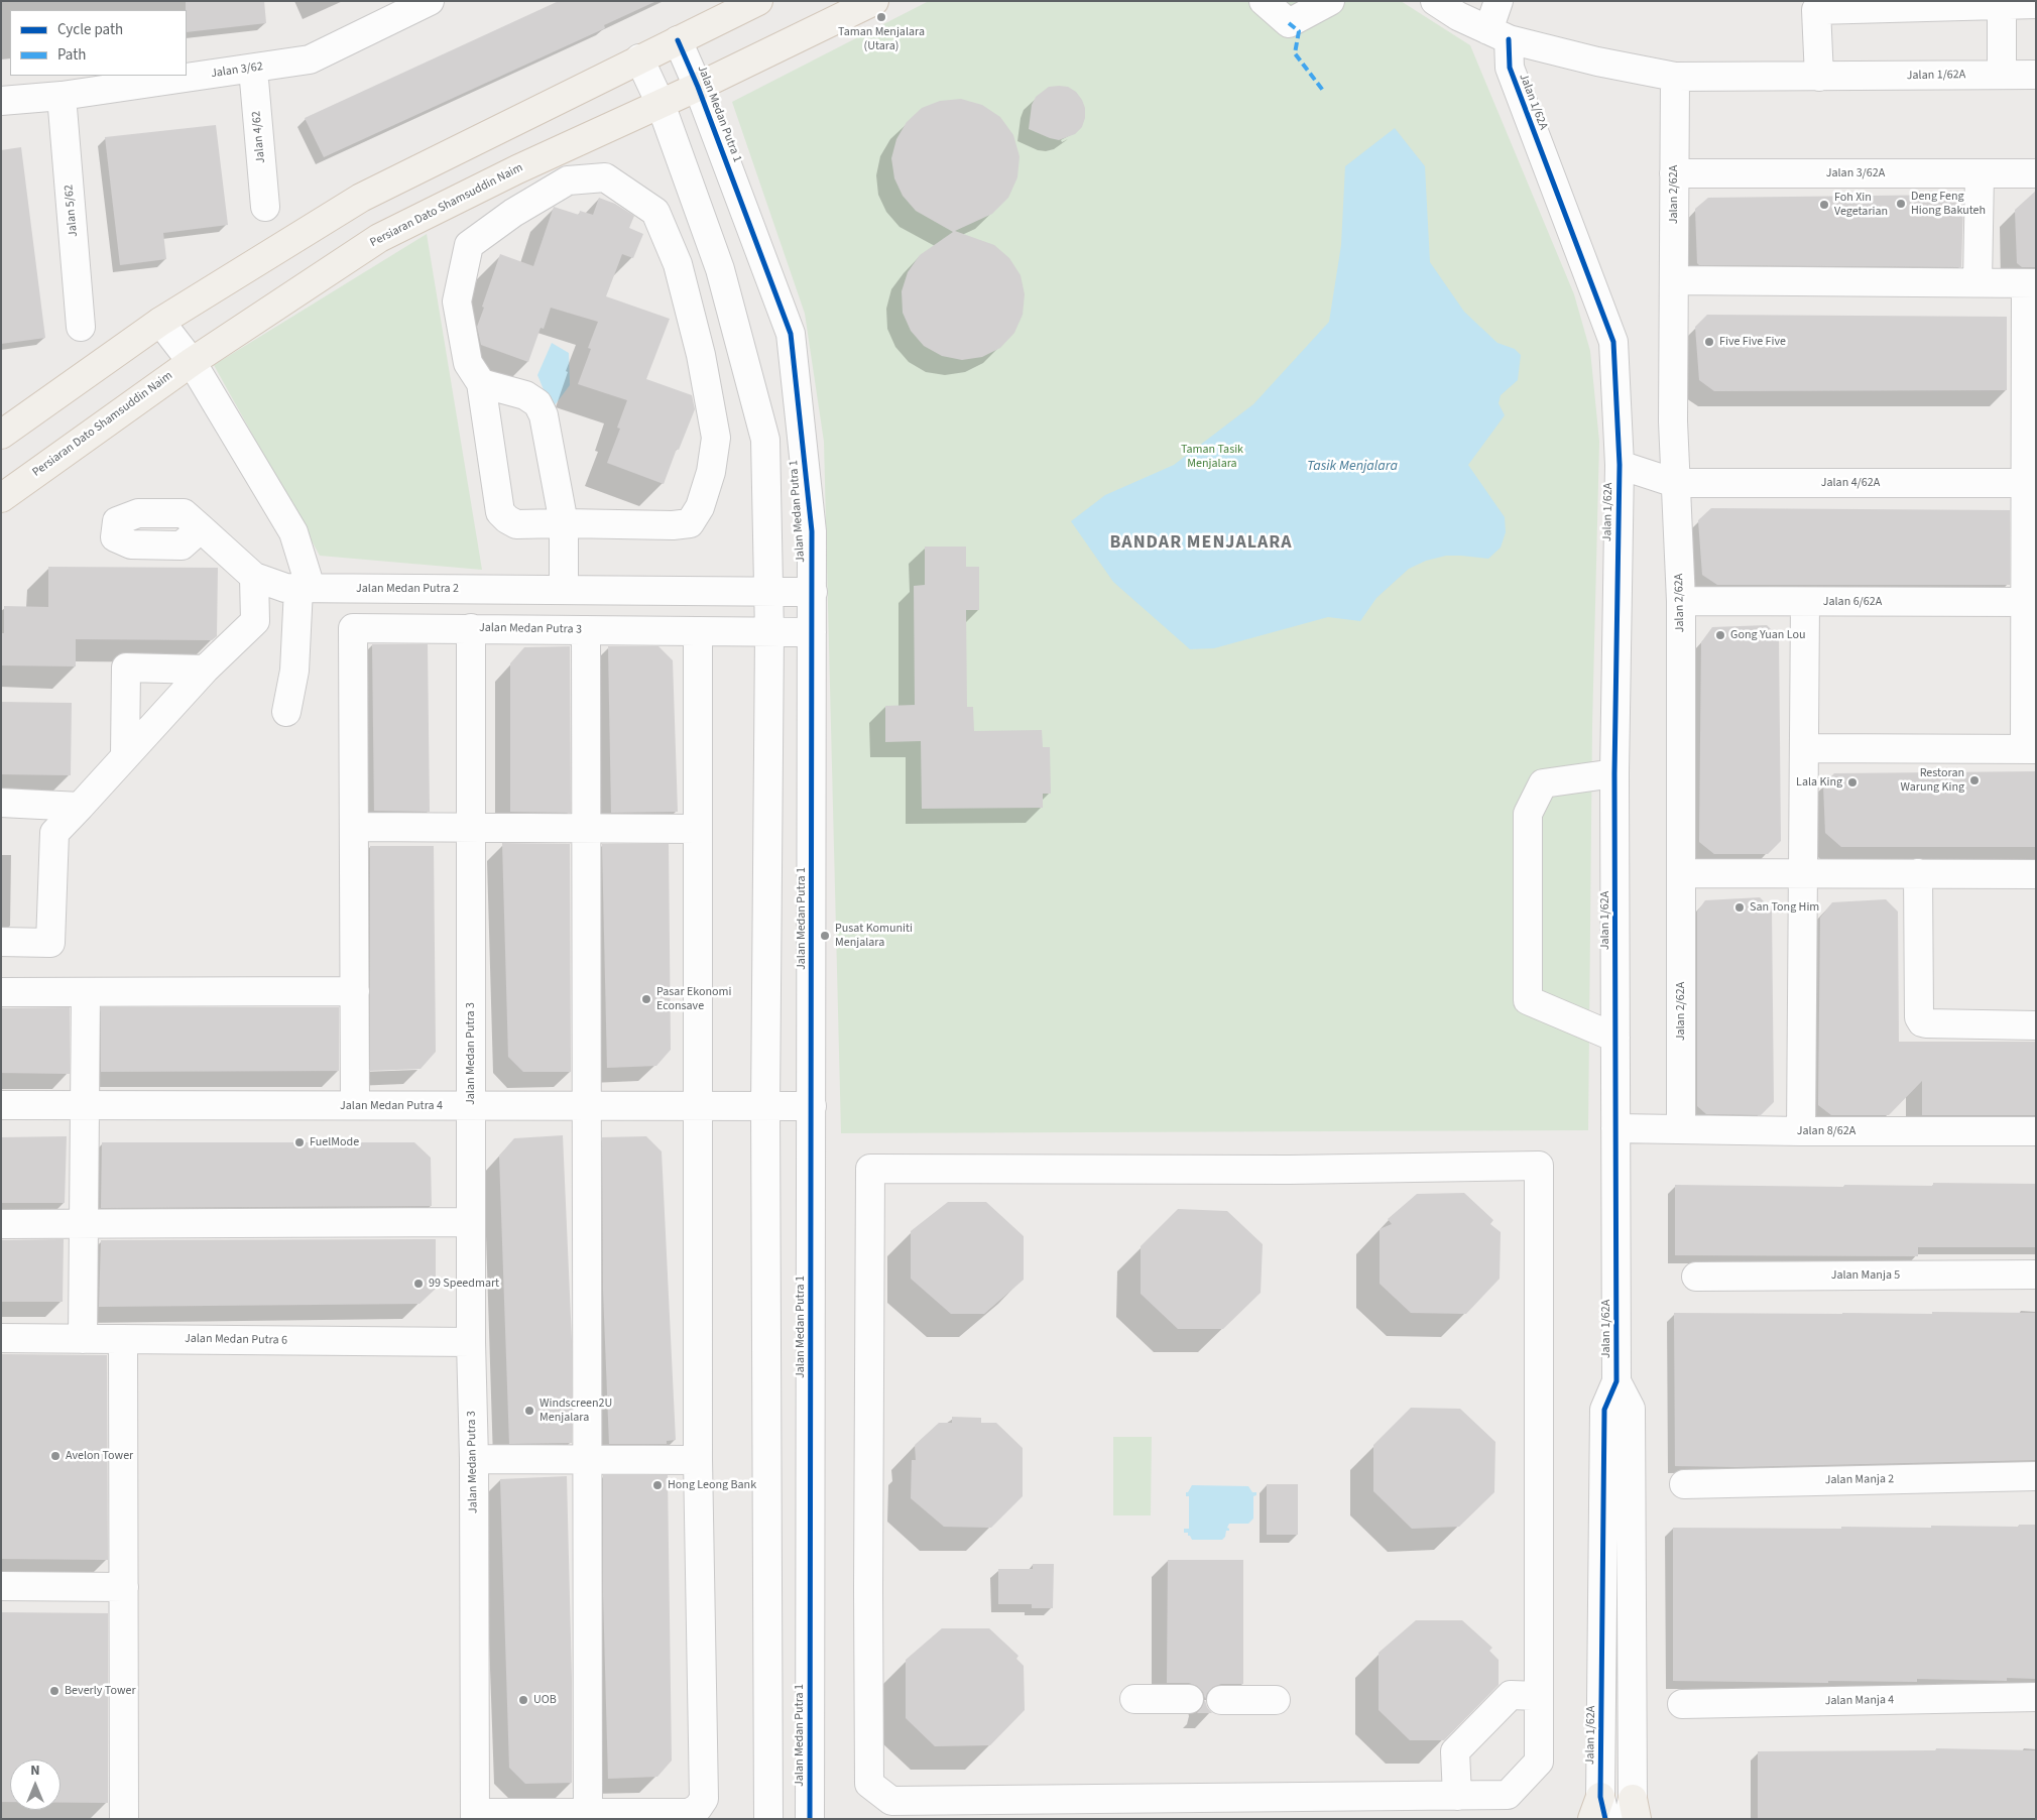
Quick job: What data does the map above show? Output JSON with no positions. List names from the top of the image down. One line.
{"streets":{"main road":["Persiaran Dato Shamsuddin Naim"],"street":["Jalan 3/62","Jalan 1/62A","Jalan Medan Putra 1","Jalan 4/62","Jalan 3/62A","Jalan 2/62A","Jalan 5/62","Jalan 4/62A","Jalan Medan Putra 2","Jalan 6/62A","Jalan Medan Putra 3","Jalan Medan Putra 4","Jalan 8/62A","Jalan Manja 5","Jalan Medan Putra 6","Jalan Manja 2","Jalan Manja 4"]},"crossings":[["Jalan 3/62","Jalan 4/62"],["Jalan 3/62","Jalan 5/62"],["Jalan 1/62A","Jalan 2/62A"],["Jalan 1/62A","Jalan 4/62A"],["Jalan 1/62A","Jalan 8/62A"],["Jalan Medan Putra 1","Persiaran Dato Shamsuddin Naim"],["Jalan Medan Putra 1","Jalan Medan Putra 2"],["Jalan Medan Putra 1","Jalan Medan Putra 3"],["Jalan Medan Putra 1","Jalan Medan Putra 4"],["Jalan 3/62A","Jalan 2/62A"],["Jalan 2/62A","Jalan 4/62A"],["Jalan 2/62A","Jalan 6/62A"],["Jalan 2/62A","Jalan 8/62A"],["Jalan Medan Putra 3","Jalan Medan Putra 4"],["Jalan Medan Putra 3","Jalan Medan Putra 6"]],"districts":["BANDAR MENJALARA"],"water":["Tasik Menjalara"],"parks":["Taman Tasik Menjalara"],"places":["Taman Menjalara (Utara)","Deng Feng Hiong Bakuteh","Foh Xin Vegetarian","Five Five Five","Gong Yuan Lou","Restoran Warung King","Lala King","San Tong Him","Pusat Komuniti Menjalara","Pasar Ekonomi Econsave","FuelMode","99 Speedmart","Windscreen2U Menjalara","Avelon Tower","Hong Leong Bank","Beverly Tower","UOB"],"legend":["Cycle path","Path"],"north":"top"}
